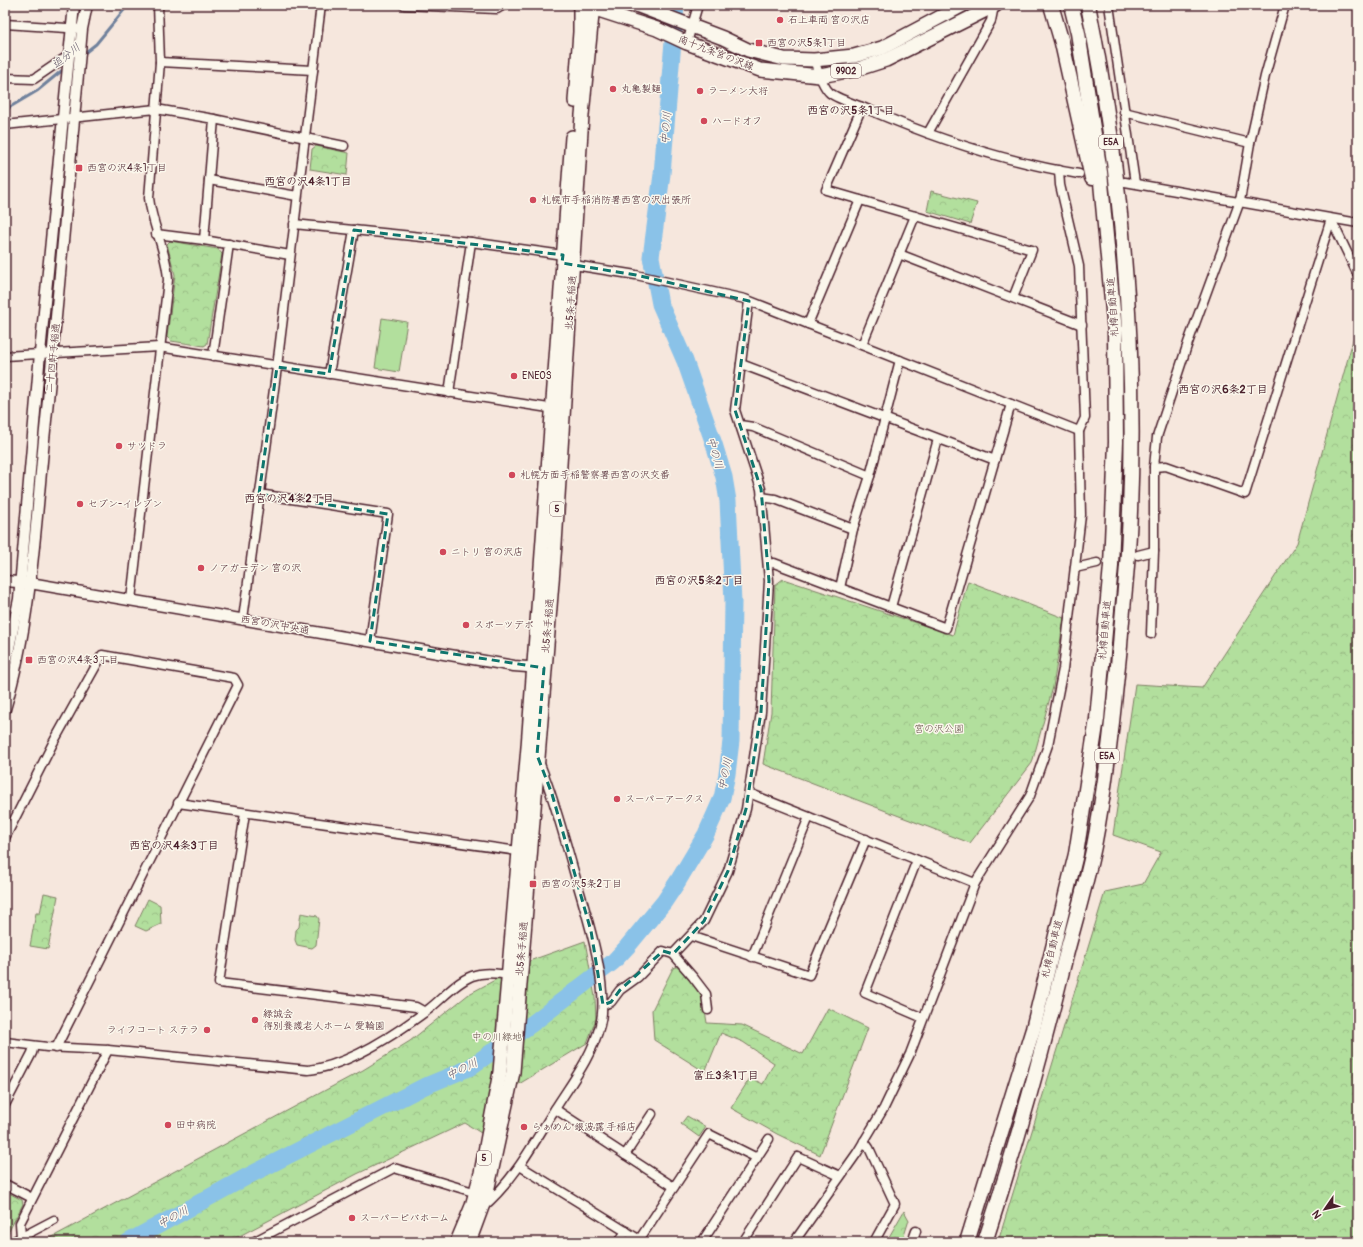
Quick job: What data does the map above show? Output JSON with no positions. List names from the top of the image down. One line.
{"streets":{"highway":["E5A","札樽自動車道"],"main road":["南十九条宮の沢線","9902","北5条手稲通","5"],"street":["二十四軒手稲通","西宮の沢中央通"]},"crossings":[["南十九条宮の沢線","北5条手稲通"],["北5条手稲通","西宮の沢中央通"],["二十四軒手稲通","西宮の沢中央通"]],"districts":["西宮の沢5条1丁目","西宮の沢4条1丁目","西宮の沢6条2丁目","西宮の沢4条2丁目","西宮の沢5条2丁目","西宮の沢4条3丁目","富丘3条1丁目"],"water":["追分川","中の川"],"parks":["宮の沢公園","中の川緑地"],"places":{"other":["石上車両 宮の沢店","丸亀製麺","ラーメン大将","ハードオフ","札幌市手稲消防署西宮の沢出張所","ENEOS","サツドラ","札幌方面手稲警察署西宮の沢交番","セブン-イレブン","ニトリ 宮の沢店","ノアガーデン 宮の沢","スポーツデポ","スーパーアークス","緑誠会 得別養護老人ホーム 愛輪園","ライフコート ステラ","田中病院","らぁめん 銀波露 手稲店","スーパービバホーム"],"transit":["西宮の沢5条1丁目","西宮の沢4条1丁目","西宮の沢4条3丁目","西宮の沢5条2丁目"]},"north":"bottom left"}
